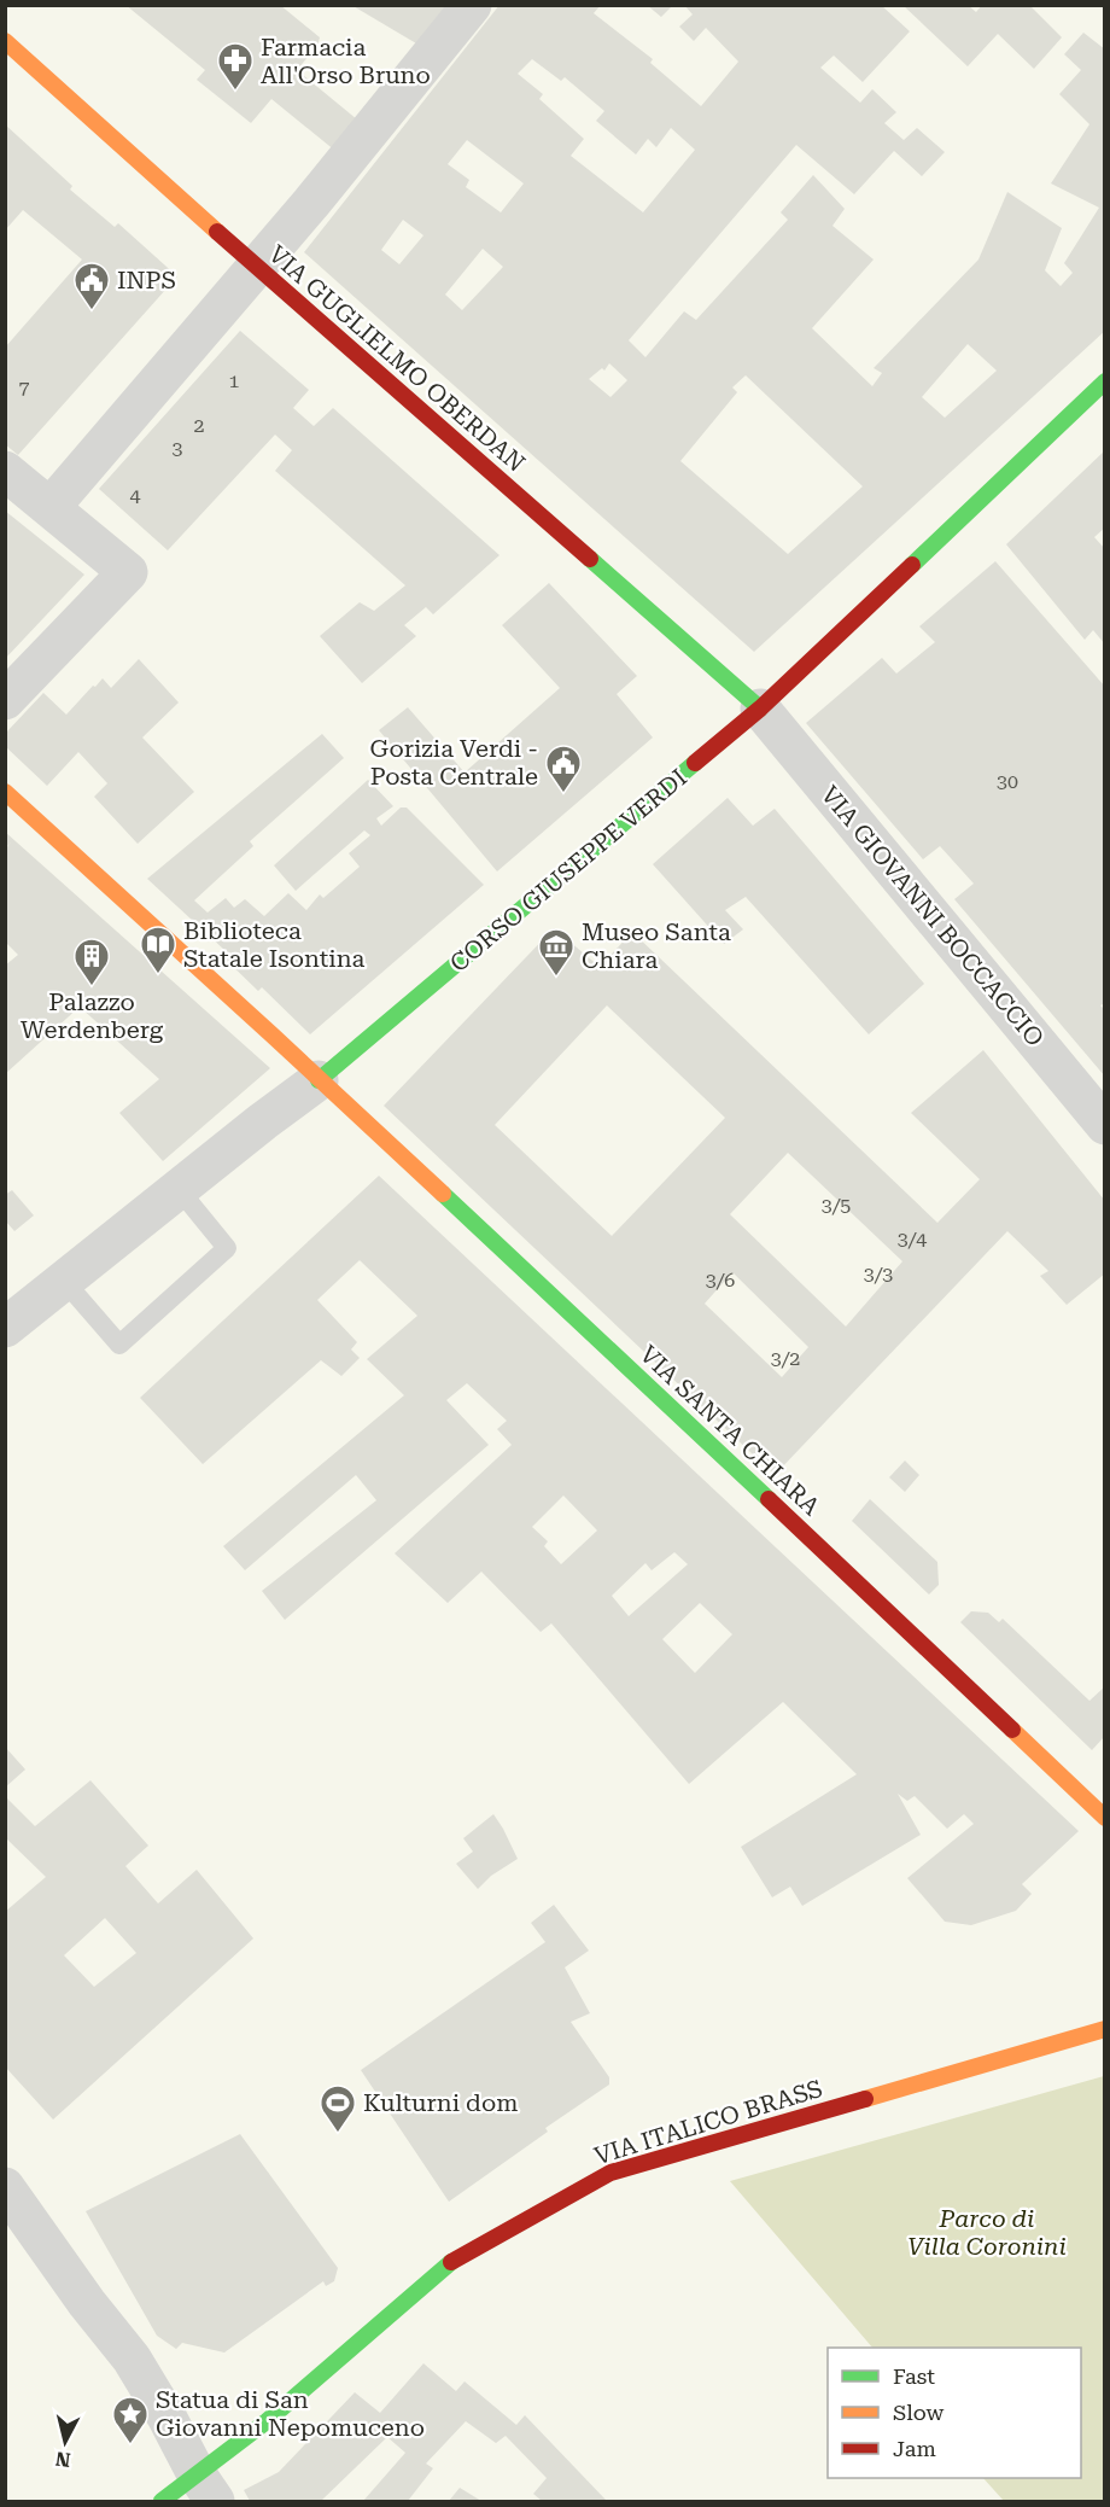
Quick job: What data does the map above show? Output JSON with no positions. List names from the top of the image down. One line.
{"streets":{"main road":["VIA GUGLIELMO OBERDAN","CORSO GIUSEPPE VERDI","VIA SANTA CHIARA","VIA ITALICO BRASS"],"street":["VIA GIOVANNI BOCCACCIO"]},"crossings":[["VIA GUGLIELMO OBERDAN","CORSO GIUSEPPE VERDI"],["VIA GUGLIELMO OBERDAN","VIA GIOVANNI BOCCACCIO"],["CORSO GIUSEPPE VERDI","VIA GIOVANNI BOCCACCIO"],["CORSO GIUSEPPE VERDI","VIA SANTA CHIARA"]],"parks":["Parco di Villa Coronini"],"places":{"pharmacy":["Farmacia All'Orso Bruno"],"public building":["INPS","Gorizia Verdi - Posta Centrale"],"library":["Biblioteca Statale Isontina"],"museum":["Museo Santa Chiara"],"building":["Palazzo Werdenberg"],"sports":["Kulturni dom"],"place":["Statua di San Giovanni Nepomuceno"]},"house_numbers":["1","7","2","3","4","30","3/5","3/4","3/3","3/6","3/2"],"legend":["Fast","Slow","Jam"],"north":"bottom"}
